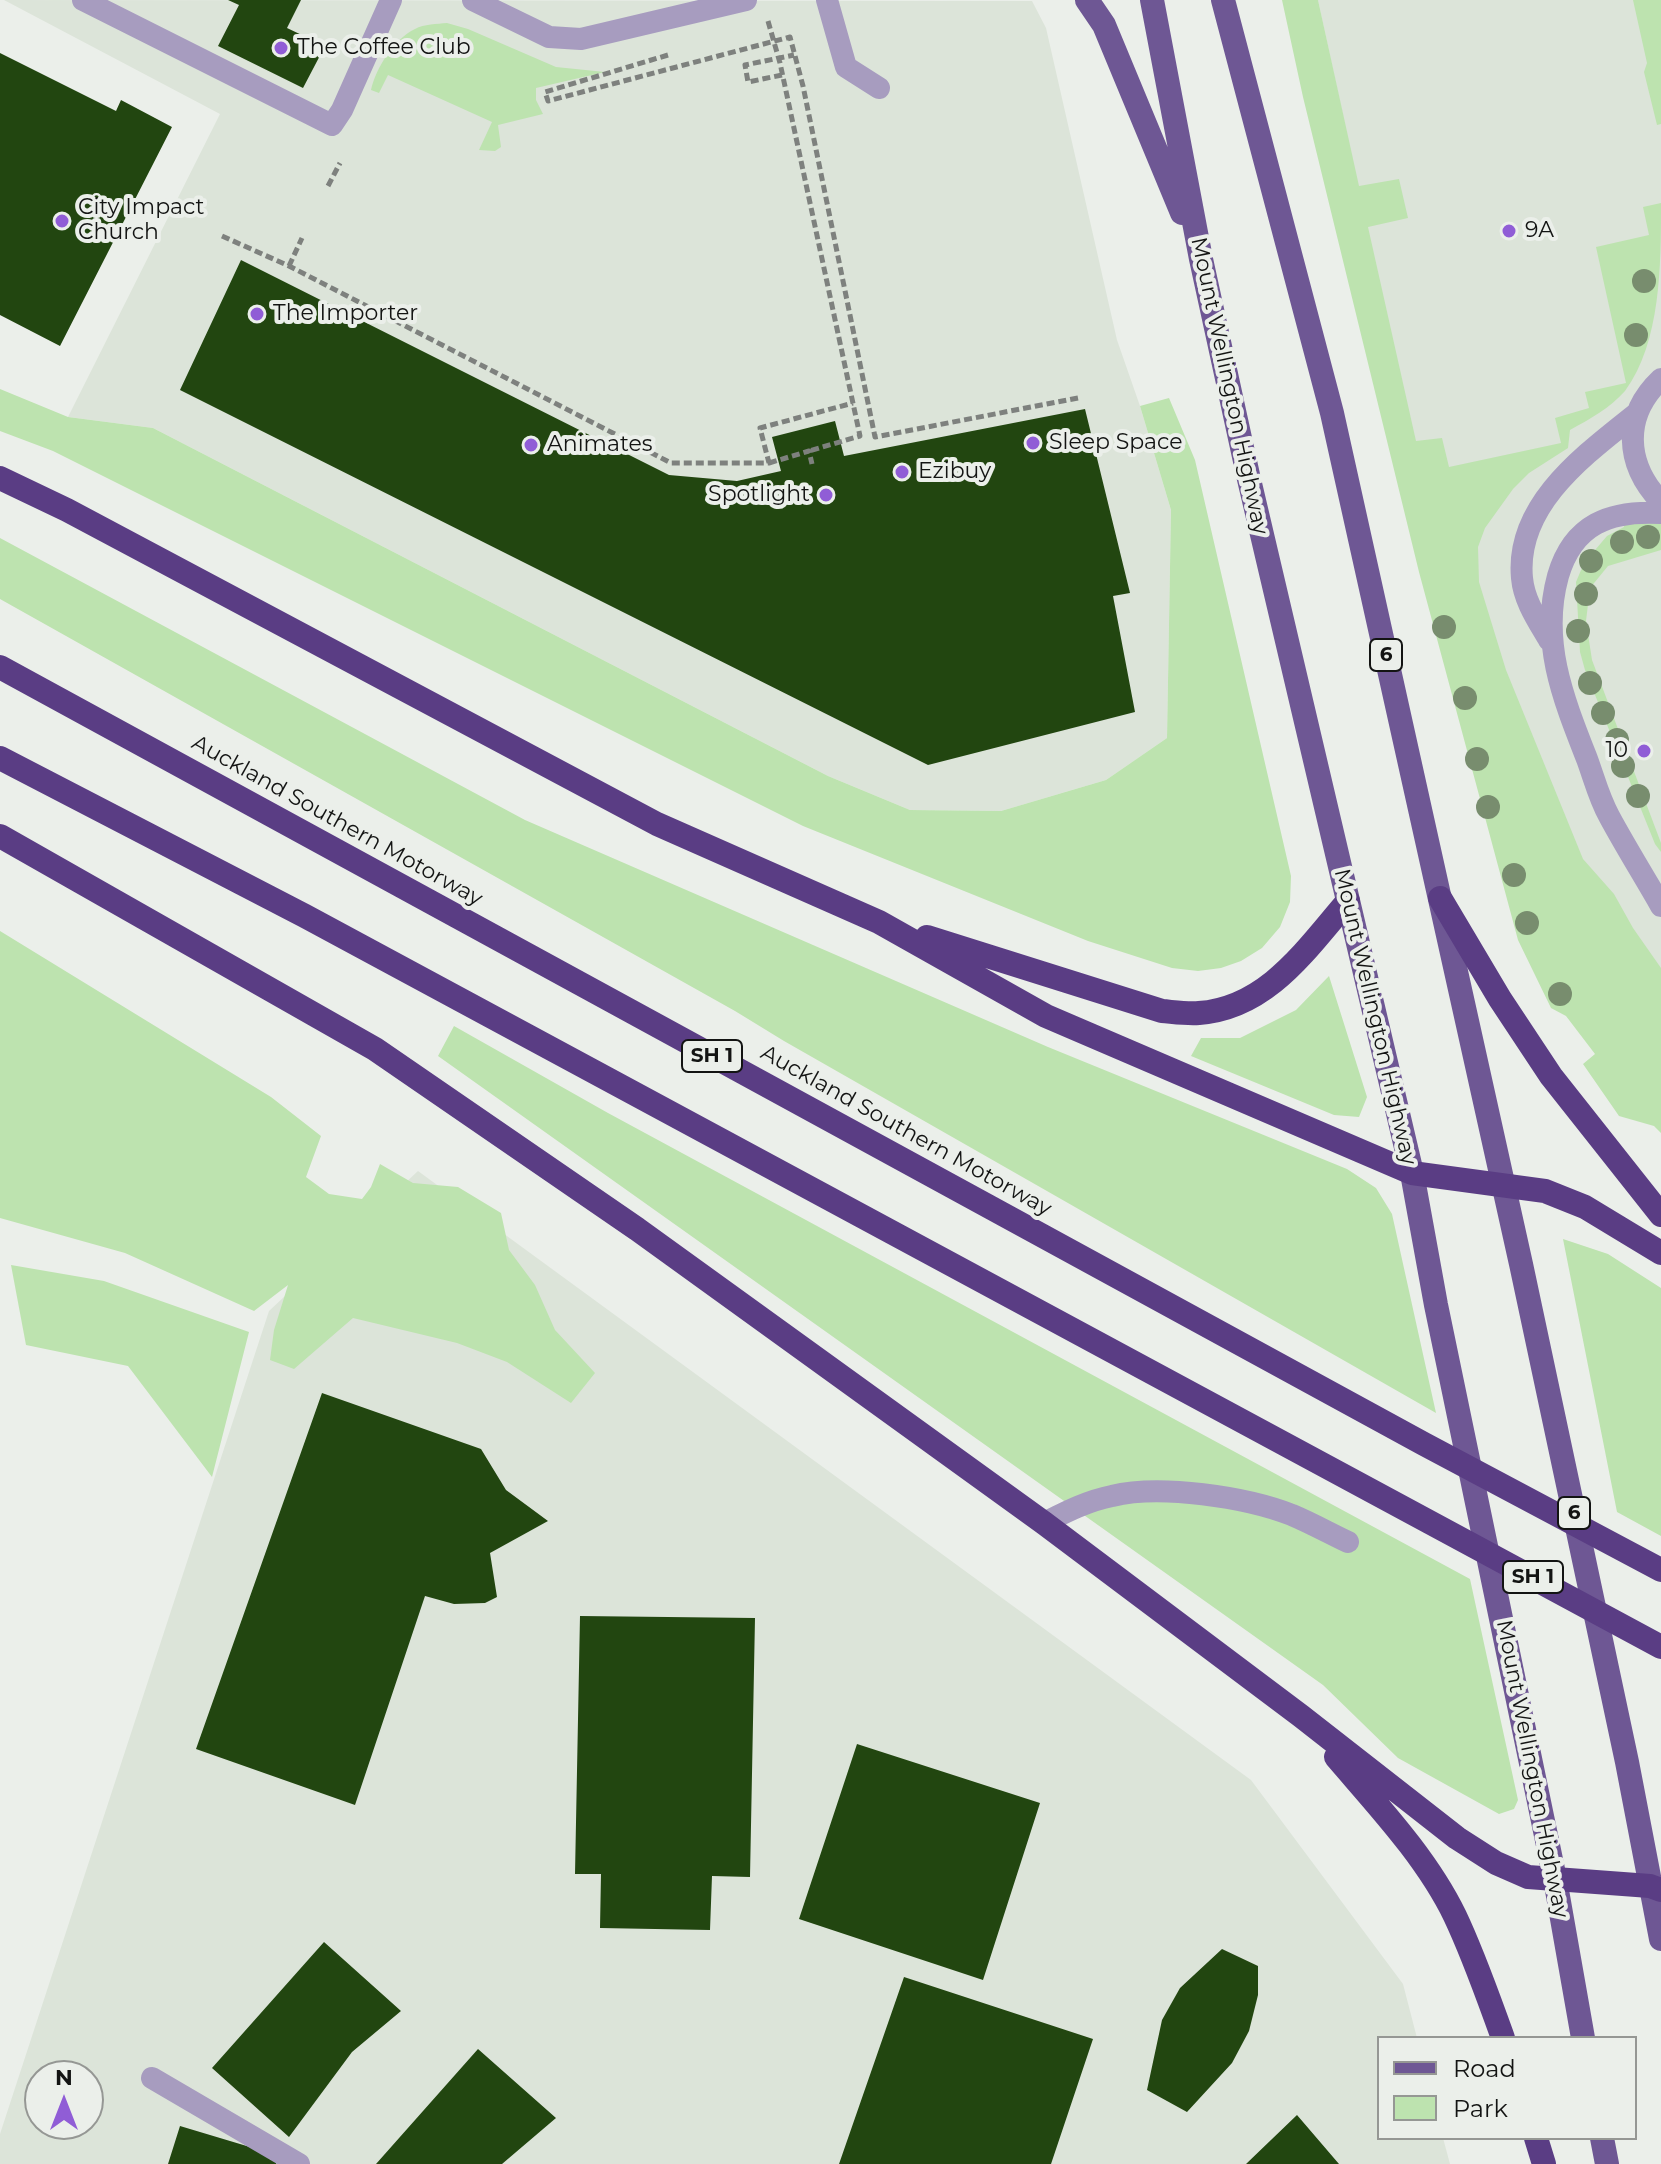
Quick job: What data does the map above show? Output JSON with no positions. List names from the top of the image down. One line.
{"streets":{"highway":["Auckland Southern Motorway","SH 1"],"main road":["Mount Wellington Highway","6"]},"places":["The Coffee Club","City Impact Church","9A","The Importer","Sleep Space","Animates","Ezibuy","Spotlight","10"],"legend":["Road","Park"],"north":"top"}
